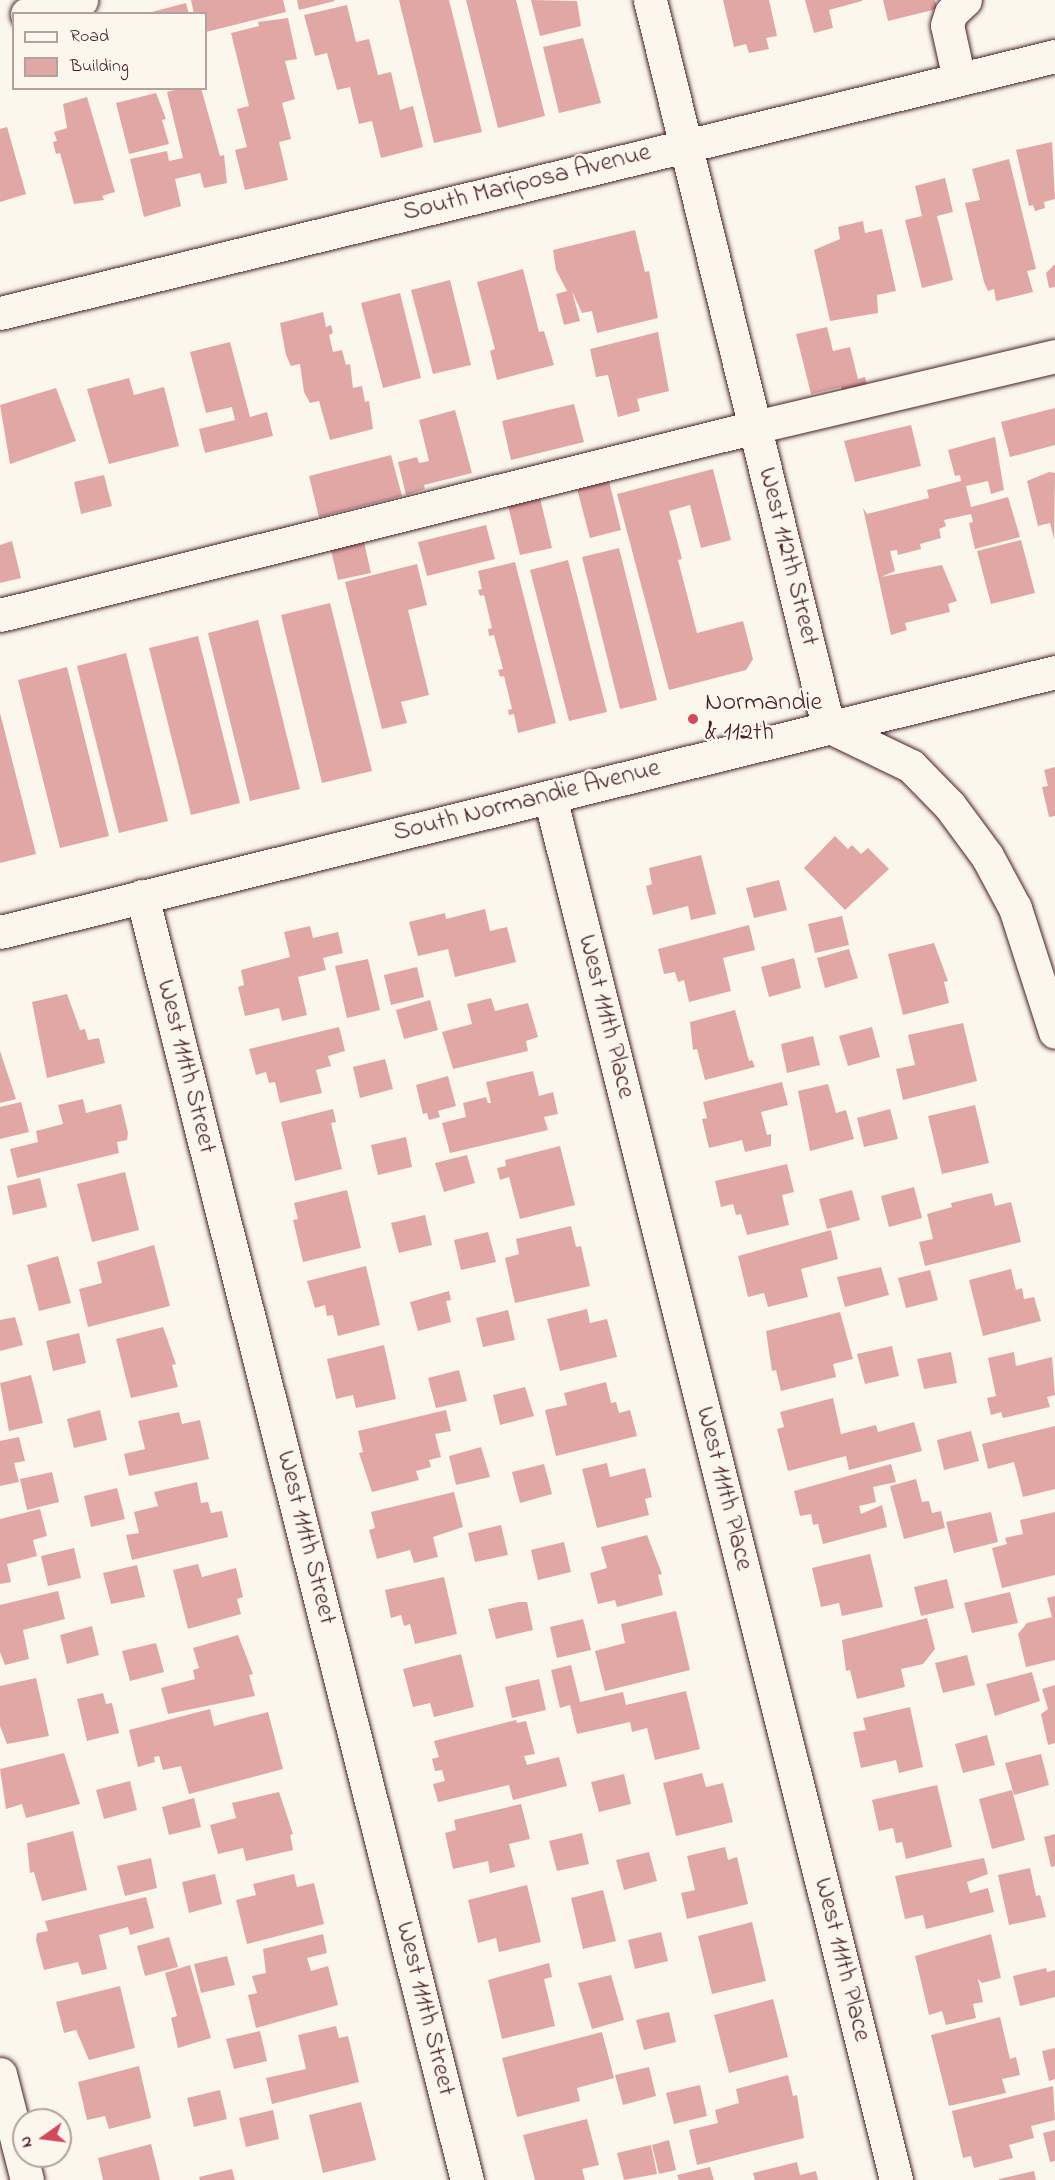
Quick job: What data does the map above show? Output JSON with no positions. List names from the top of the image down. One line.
{"streets":{"street":["South Mariposa Avenue","West 112th Street","South Normandie Avenue","West 111th Place","West 111th Street"]},"crossings":[["South Mariposa Avenue","West 112th Street"],["West 112th Street","South Normandie Avenue"],["South Normandie Avenue","West 111th Place"],["South Normandie Avenue","West 111th Street"]],"places":["Normandie & 112th"],"legend":["Road","Building"],"north":"left"}
